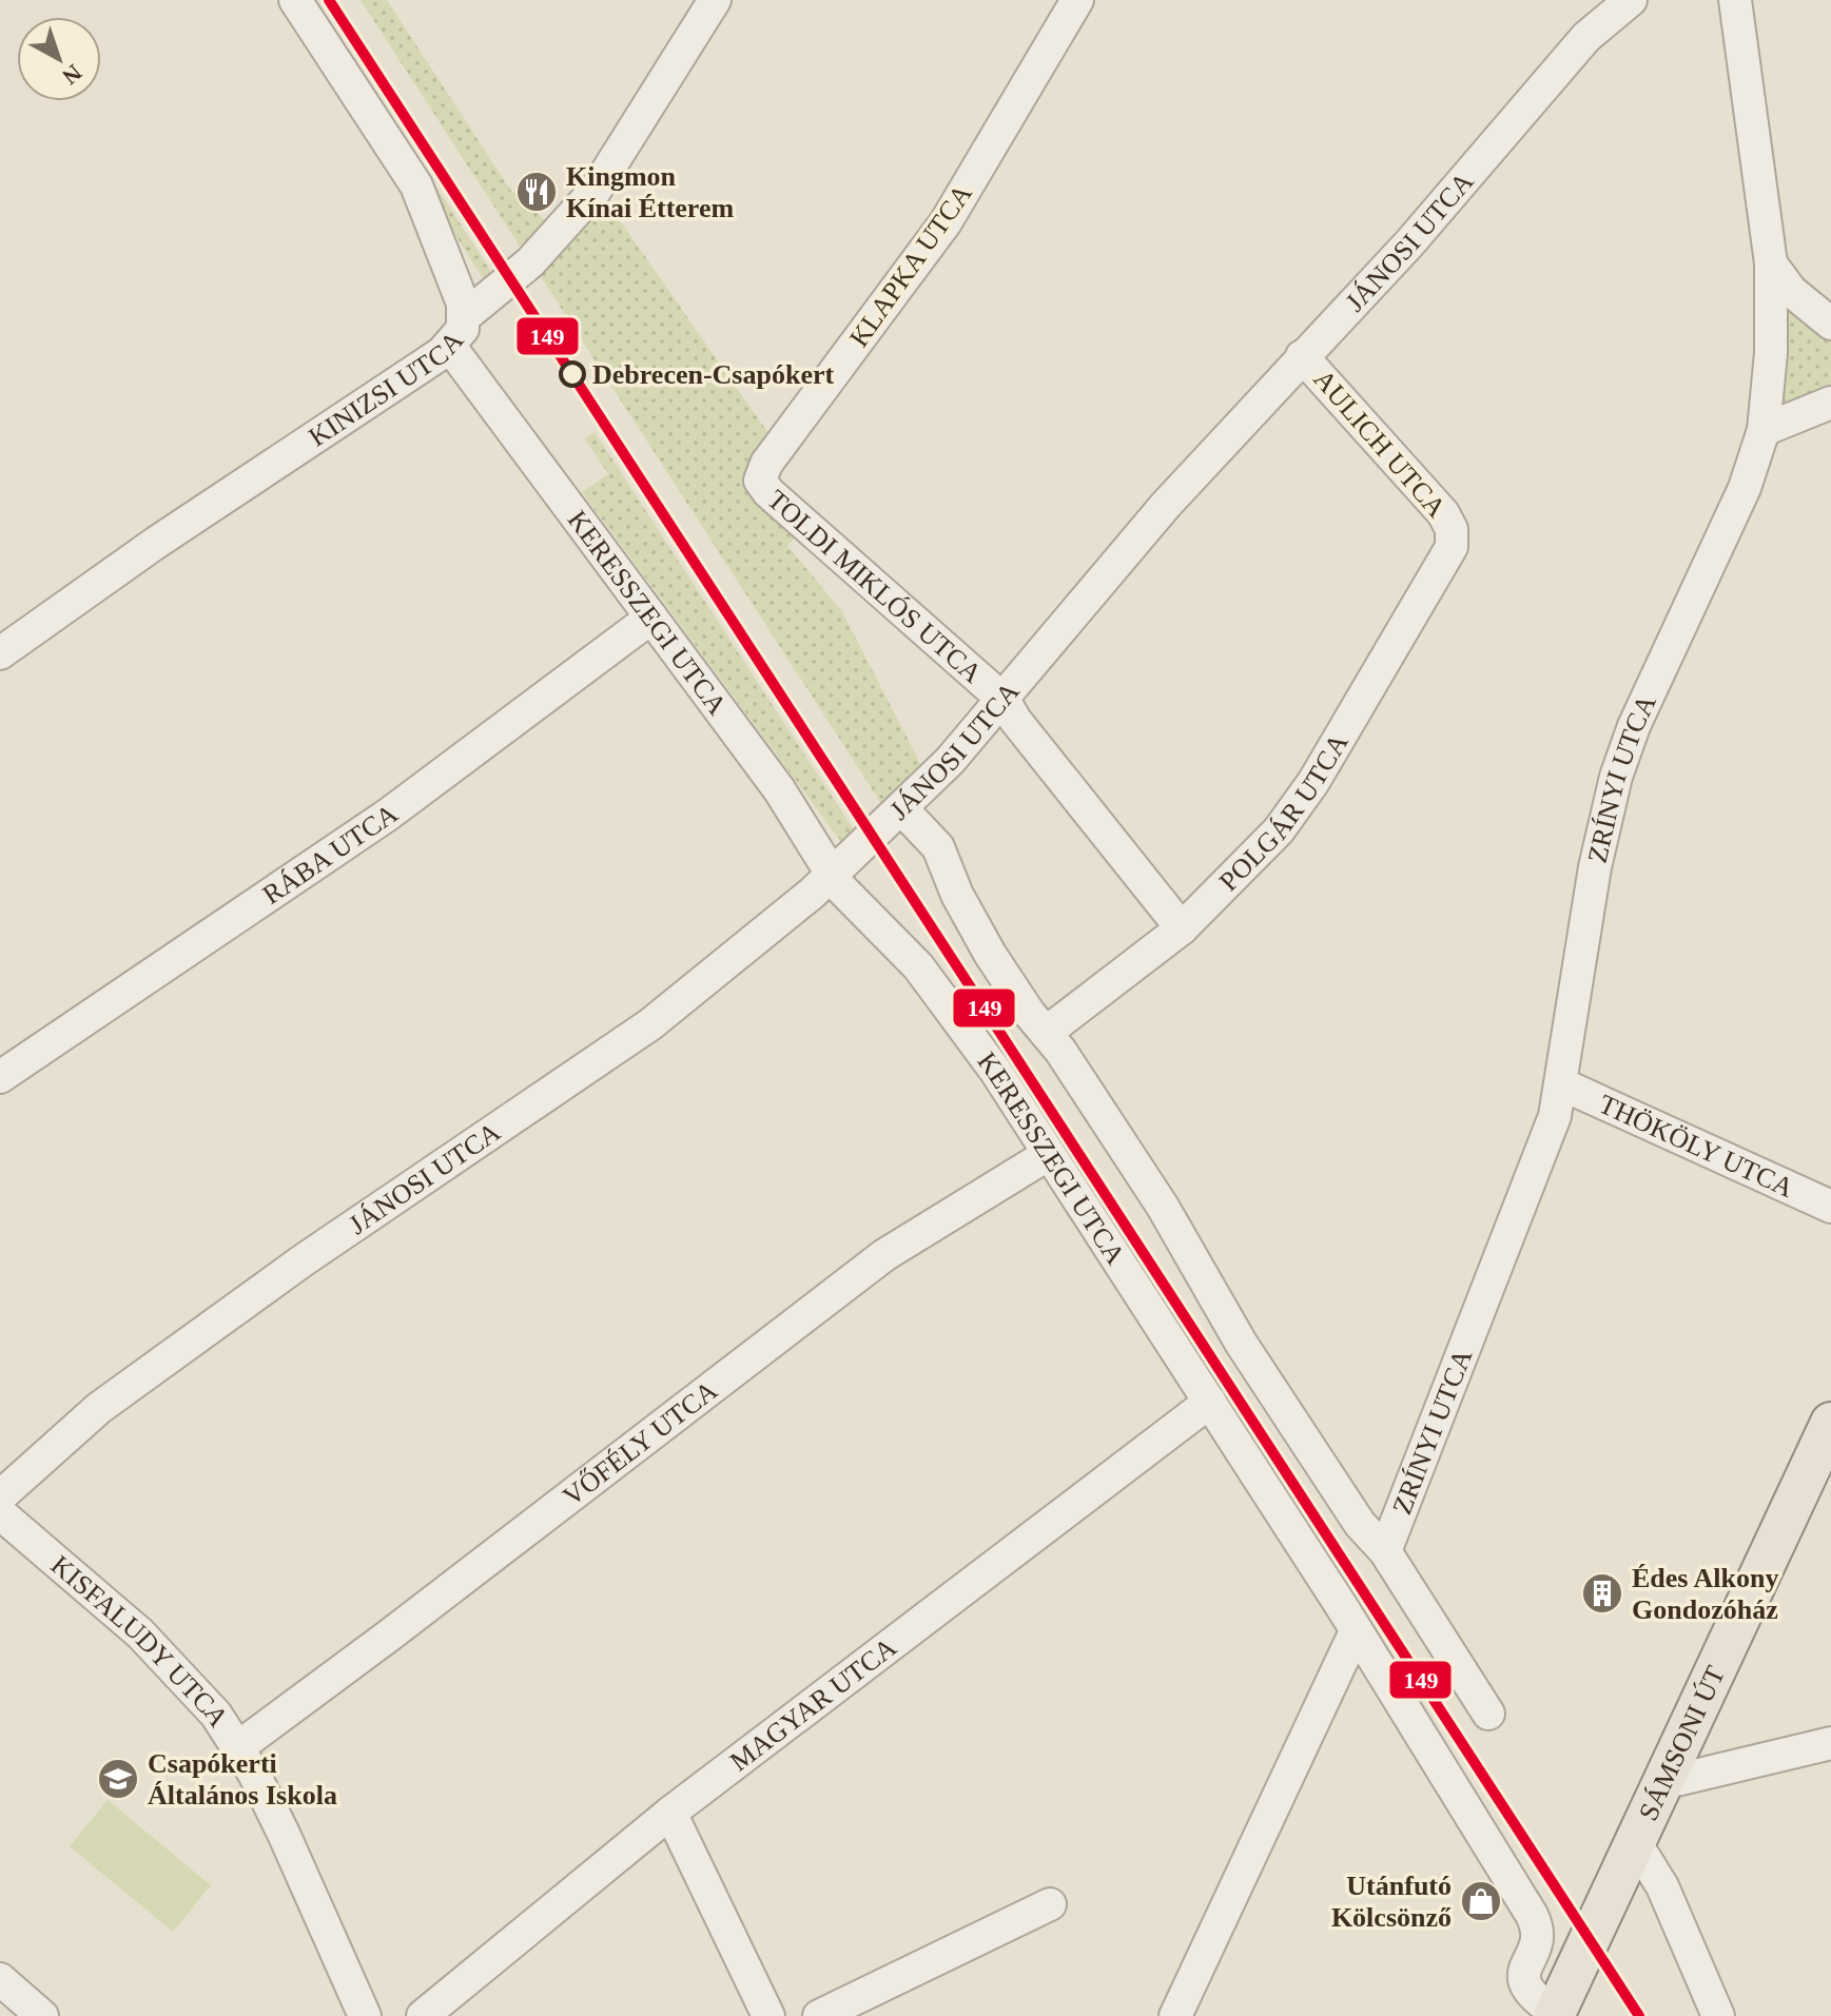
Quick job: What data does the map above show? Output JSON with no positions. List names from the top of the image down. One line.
{"streets":{"main road":["SÁMSONI ÚT"],"street":["JÁNOSI UTCA","KLAPKA UTCA","KINIZSI UTCA","AULICH UTCA","TOLDI MIKLÓS UTCA","KERESSZEGI UTCA","ZRÍNYI UTCA","POLGÁR UTCA","RÁBA UTCA","THÖKÖLY UTCA","VŐFÉLY UTCA","KISFALUDY UTCA","MAGYAR UTCA"]},"crossings":[["JÁNOSI UTCA","AULICH UTCA"],["JÁNOSI UTCA","TOLDI MIKLÓS UTCA"],["JÁNOSI UTCA","KERESSZEGI UTCA"],["KLAPKA UTCA","TOLDI MIKLÓS UTCA"],["KINIZSI UTCA","KERESSZEGI UTCA"],["AULICH UTCA","POLGÁR UTCA"],["TOLDI MIKLÓS UTCA","POLGÁR UTCA"],["KERESSZEGI UTCA","RÁBA UTCA"],["KERESSZEGI UTCA","VŐFÉLY UTCA"],["KERESSZEGI UTCA","MAGYAR UTCA"],["KERESSZEGI UTCA","SÁMSONI ÚT"],["ZRÍNYI UTCA","THÖKÖLY UTCA"],["VŐFÉLY UTCA","KISFALUDY UTCA"]],"places":{"restaurant":["Kingmon Kínai Étterem"],"other":["Debrecen-Csapókert"],"building":["Édes Alkony Gondozóház"],"school or university":["Csapókerti Általános Iskola"],"shop":["Utánfutó Kölcsönző"]},"lines":["transit line 149"],"north":"bottom right"}
